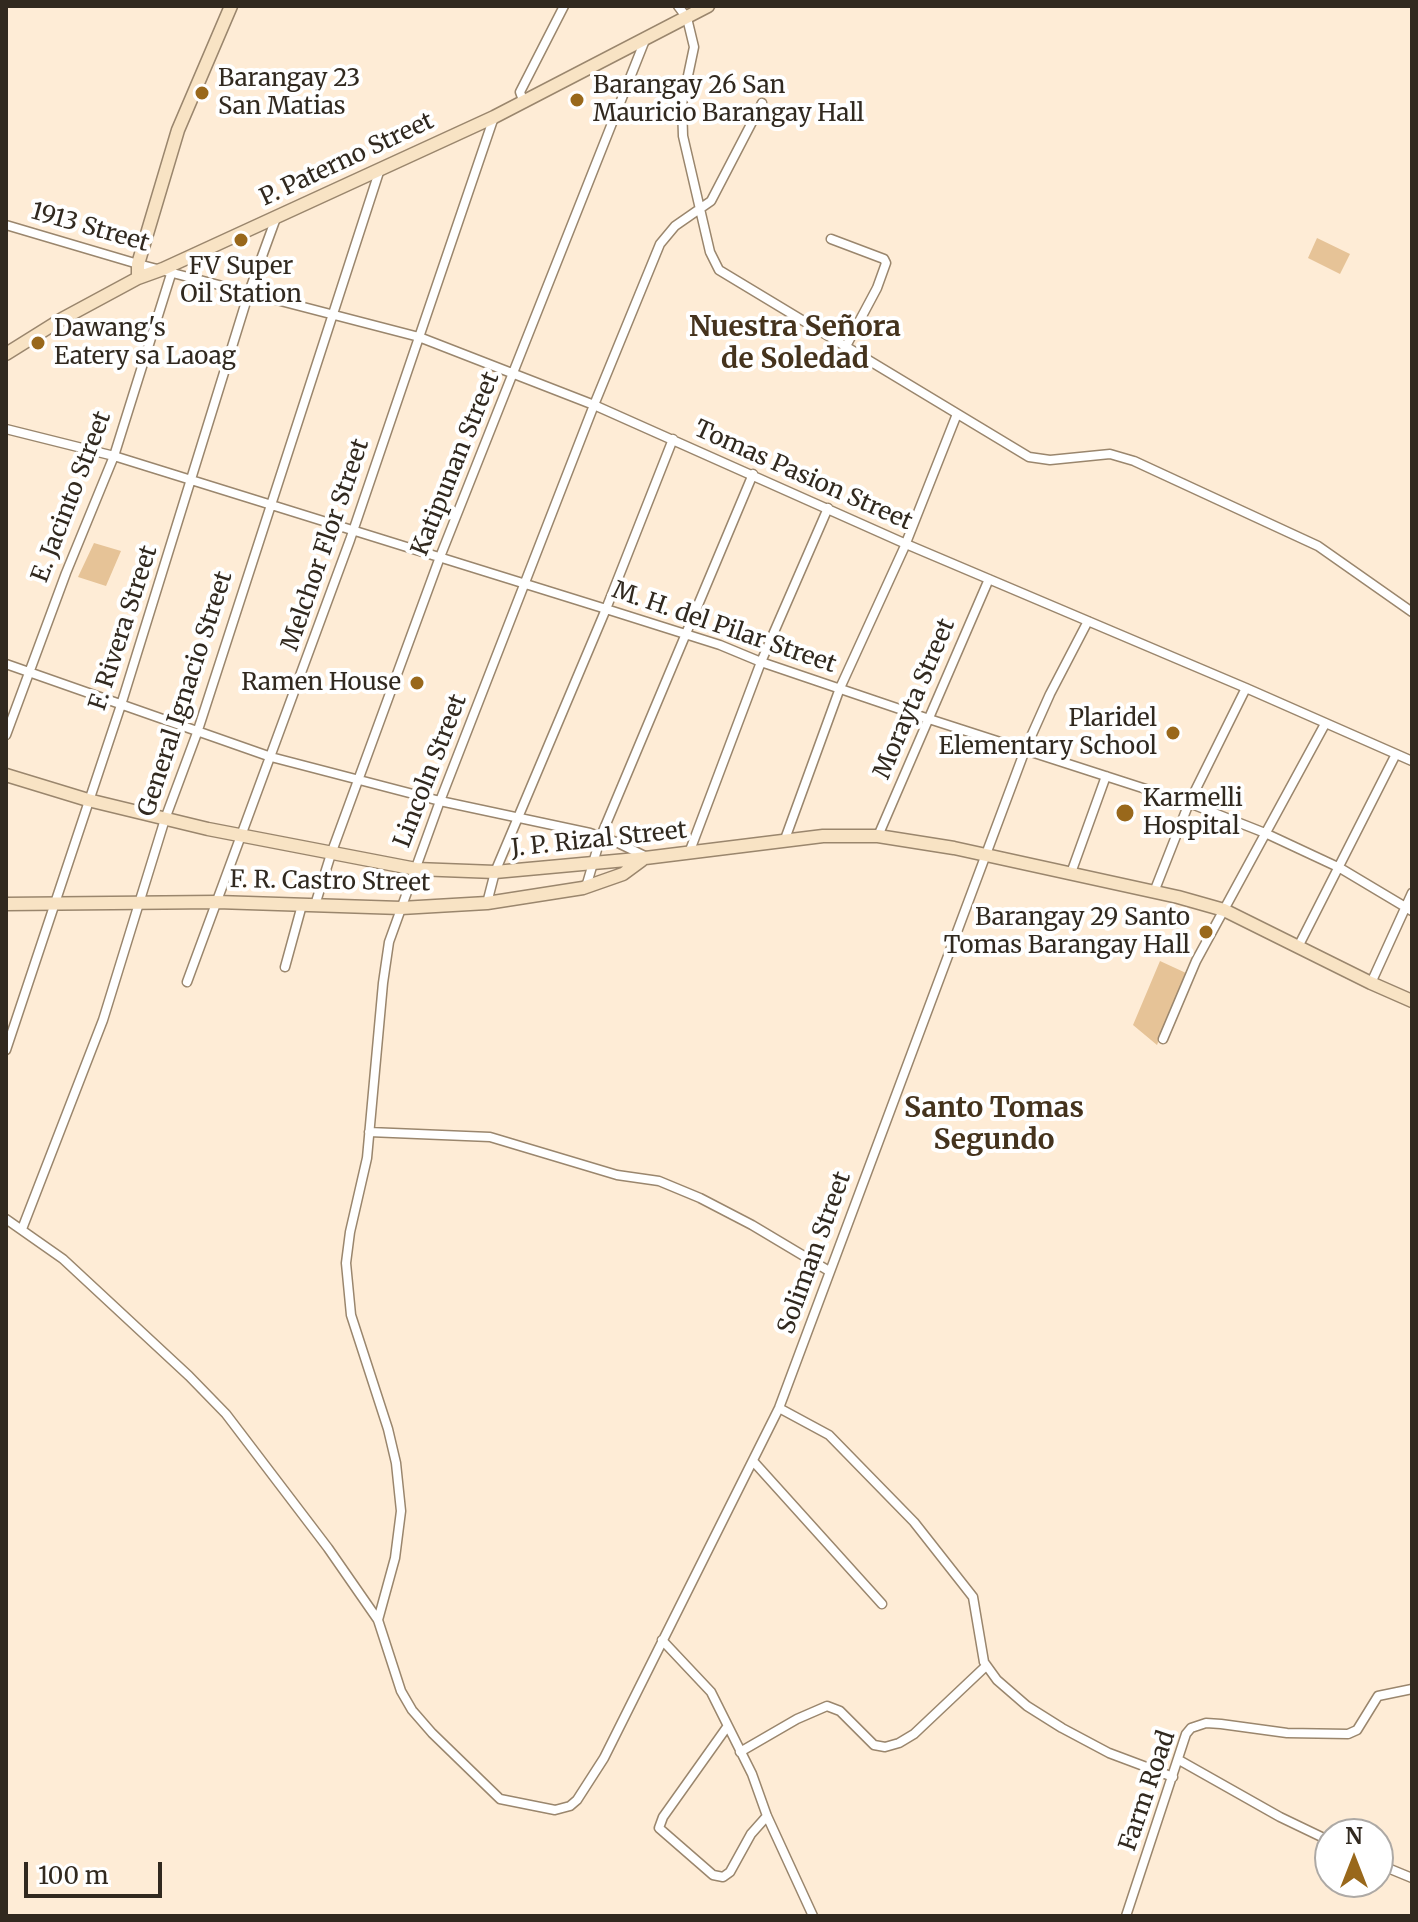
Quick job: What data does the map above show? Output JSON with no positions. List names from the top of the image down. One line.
{"streets":{"main road":["P. Paterno Street","J. P. Rizal Street","F. R. Castro Street"],"street":["1913 Street","Katipunan Street","Tomas Pasion Street","E. Jacinto Street","Melchor Flor Street","F. Rivera Street","M. H. del Pilar Street","General Ignacio Street","Morayta Street","Lincoln Street","Soliman Street","Farm Road"]},"crossings":[["P. Paterno Street","1913 Street"],["P. Paterno Street","Katipunan Street"],["P. Paterno Street","Tomas Pasion Street"],["P. Paterno Street","E. Jacinto Street"],["P. Paterno Street","Melchor Flor Street"],["P. Paterno Street","F. Rivera Street"],["P. Paterno Street","General Ignacio Street"],["1913 Street","Tomas Pasion Street"],["1913 Street","E. Jacinto Street"],["Katipunan Street","Tomas Pasion Street"],["Katipunan Street","M. H. del Pilar Street"],["Katipunan Street","J. P. Rizal Street"],["Katipunan Street","F. R. Castro Street"],["Tomas Pasion Street","E. Jacinto Street"],["Tomas Pasion Street","Melchor Flor Street"],["Tomas Pasion Street","F. Rivera Street"],["Tomas Pasion Street","General Ignacio Street"],["Tomas Pasion Street","Morayta Street"],["Tomas Pasion Street","Lincoln Street"],["Tomas Pasion Street","Soliman Street"],["E. Jacinto Street","M. H. del Pilar Street"],["Melchor Flor Street","M. H. del Pilar Street"],["Melchor Flor Street","J. P. Rizal Street"],["Melchor Flor Street","F. R. Castro Street"],["F. Rivera Street","M. H. del Pilar Street"],["F. Rivera Street","J. P. Rizal Street"],["F. Rivera Street","F. R. Castro Street"],["M. H. del Pilar Street","General Ignacio Street"],["M. H. del Pilar Street","Morayta Street"],["M. H. del Pilar Street","Lincoln Street"],["M. H. del Pilar Street","Soliman Street"],["General Ignacio Street","J. P. Rizal Street"],["General Ignacio Street","F. R. Castro Street"],["Morayta Street","J. P. Rizal Street"],["Lincoln Street","J. P. Rizal Street"],["Lincoln Street","F. R. Castro Street"],["Lincoln Street","Soliman Street"],["J. P. Rizal Street","F. R. Castro Street"],["J. P. Rizal Street","Soliman Street"]],"districts":["Nuestra Señora de Soledad","Santo Tomas Segundo"],"places":["Barangay 23 San Matias","Barangay 26 San Mauricio Barangay Hall","FV Super Oil Station","Dawang's Eatery sa Laoag","Ramen House","Plaridel Elementary School","Karmelli Hospital","Barangay 29 Santo Tomas Barangay Hall"],"scale_bar":"100 m","north":"top"}
